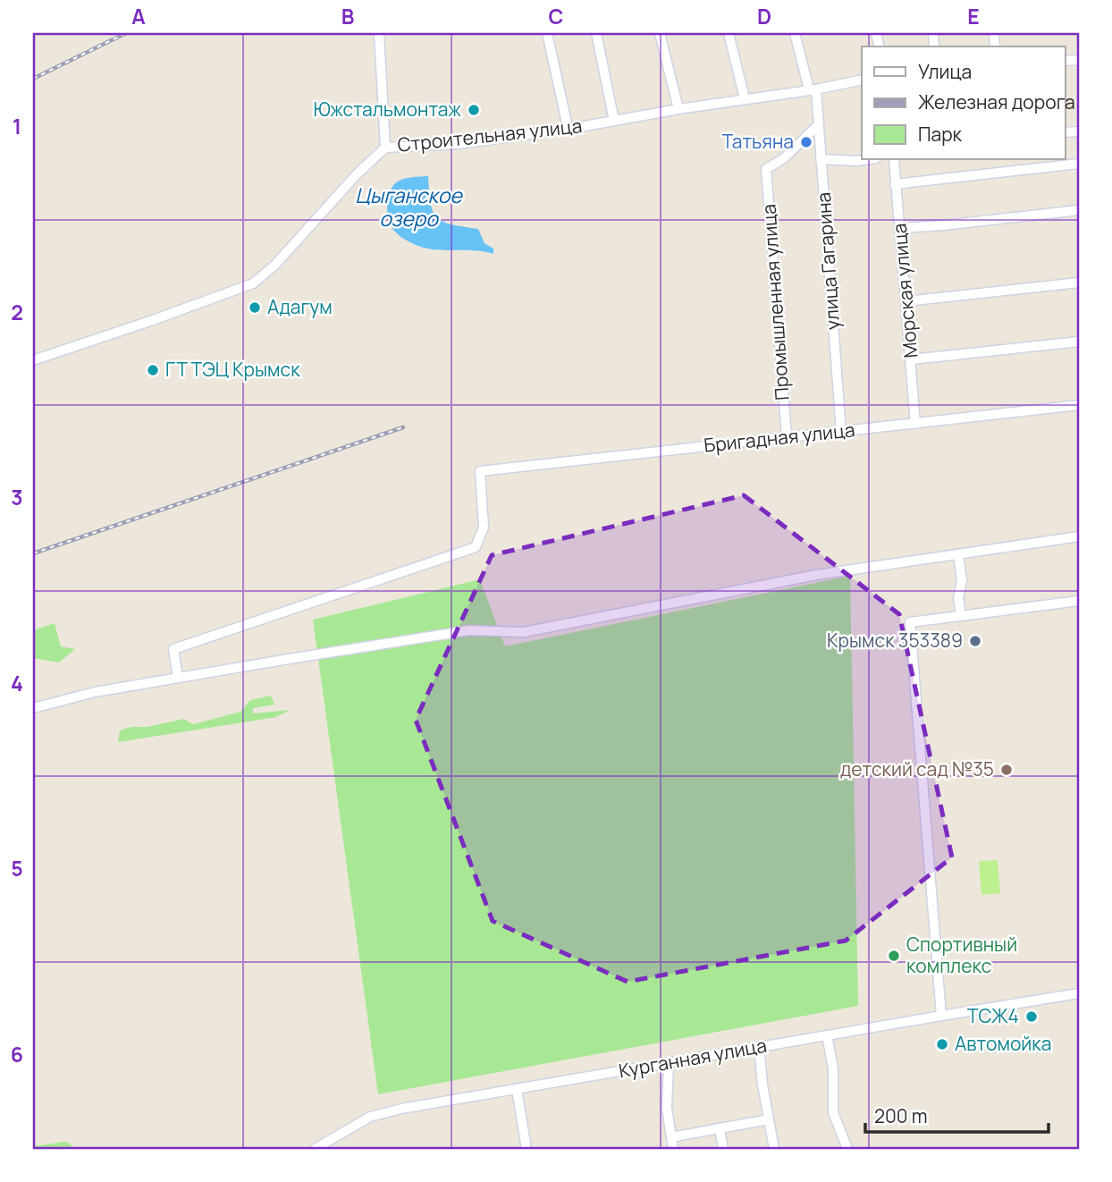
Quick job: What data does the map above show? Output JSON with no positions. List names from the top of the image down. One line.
{"streets":{"street":["Строительная улица","улица Гагарина","Морская улица","Промышленная улица","Бригадная улица","Курганная улица"]},"crossings":[["Строительная улица","улица Гагарина"],["улица Гагарина","Промышленная улица"],["улица Гагарина","Бригадная улица"],["Морская улица","Бригадная улица"],["Промышленная улица","Бригадная улица"]],"water":["Цыганское озеро"],"places":["Южстальмонтаж","Татьяна","Адагум","ГТ ТЭЦ Крымск","Крымск 353389","детский сад №35","Спортивный комплекс","ТСЖ4","Автомойка"],"legend":["Улица","Железная дорога","Парк"],"scale_bar":"200 m","grid":{"columns":["A","B","C","D","E"],"rows":["1","2","3","4","5","6"]}}
